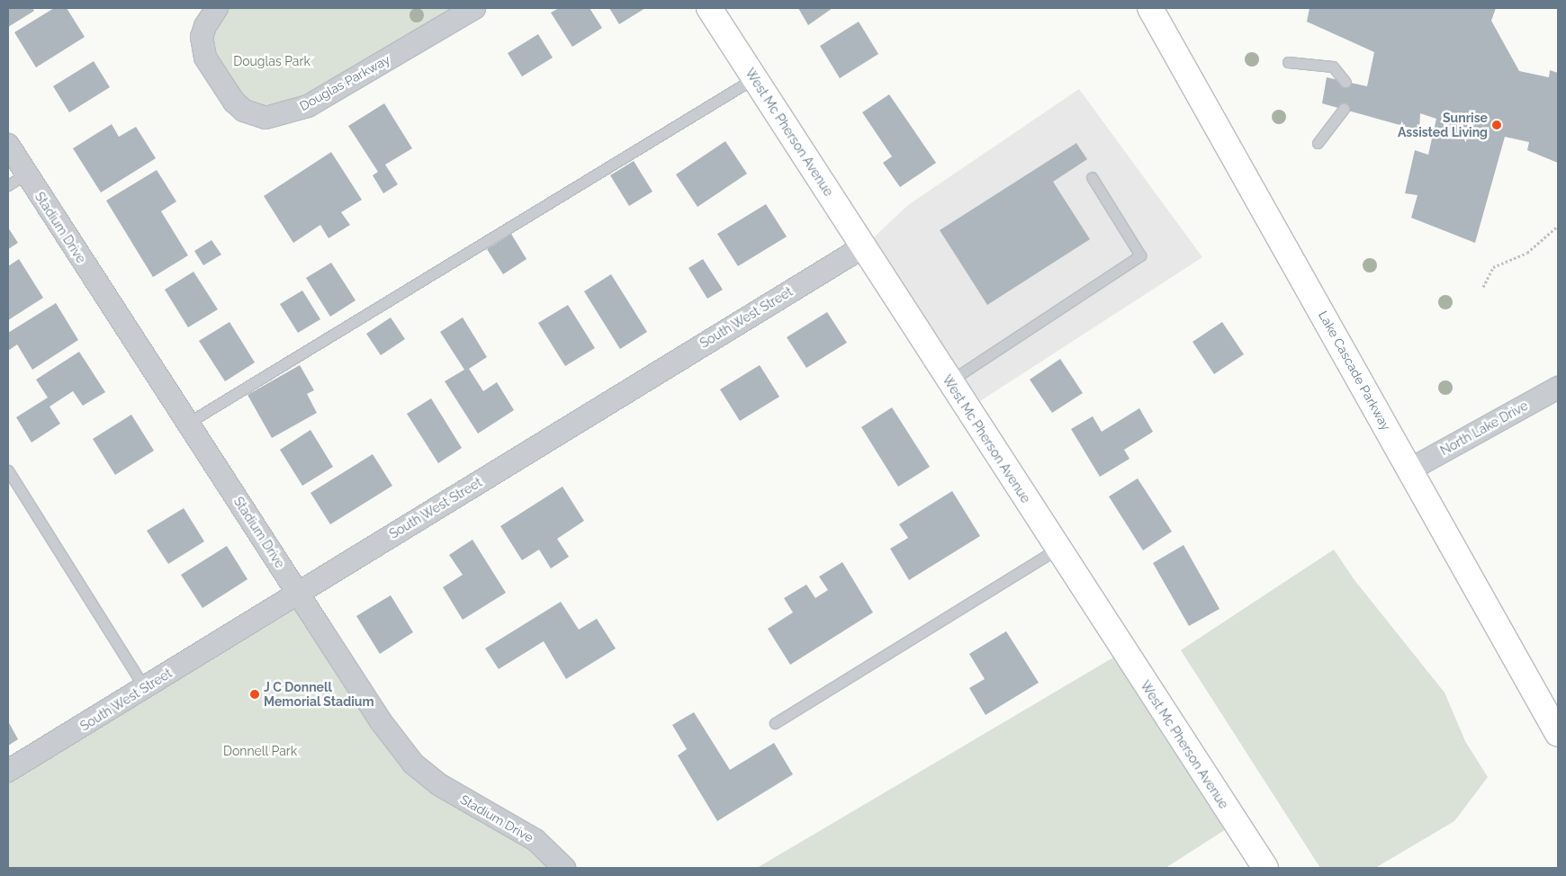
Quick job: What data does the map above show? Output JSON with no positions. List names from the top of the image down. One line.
{"streets":{"street":["Douglas Parkway","West Mc Pherson Avenue","Stadium Drive","South West Street","Lake Cascade Parkway","North Lake Drive"]},"crossings":[["West Mc Pherson Avenue","South West Street"],["Stadium Drive","South West Street"],["Lake Cascade Parkway","North Lake Drive"]],"parks":["Douglas Park","Donnell Park"],"places":["Sunrise Assisted Living","J C Donnell Memorial Stadium"]}
